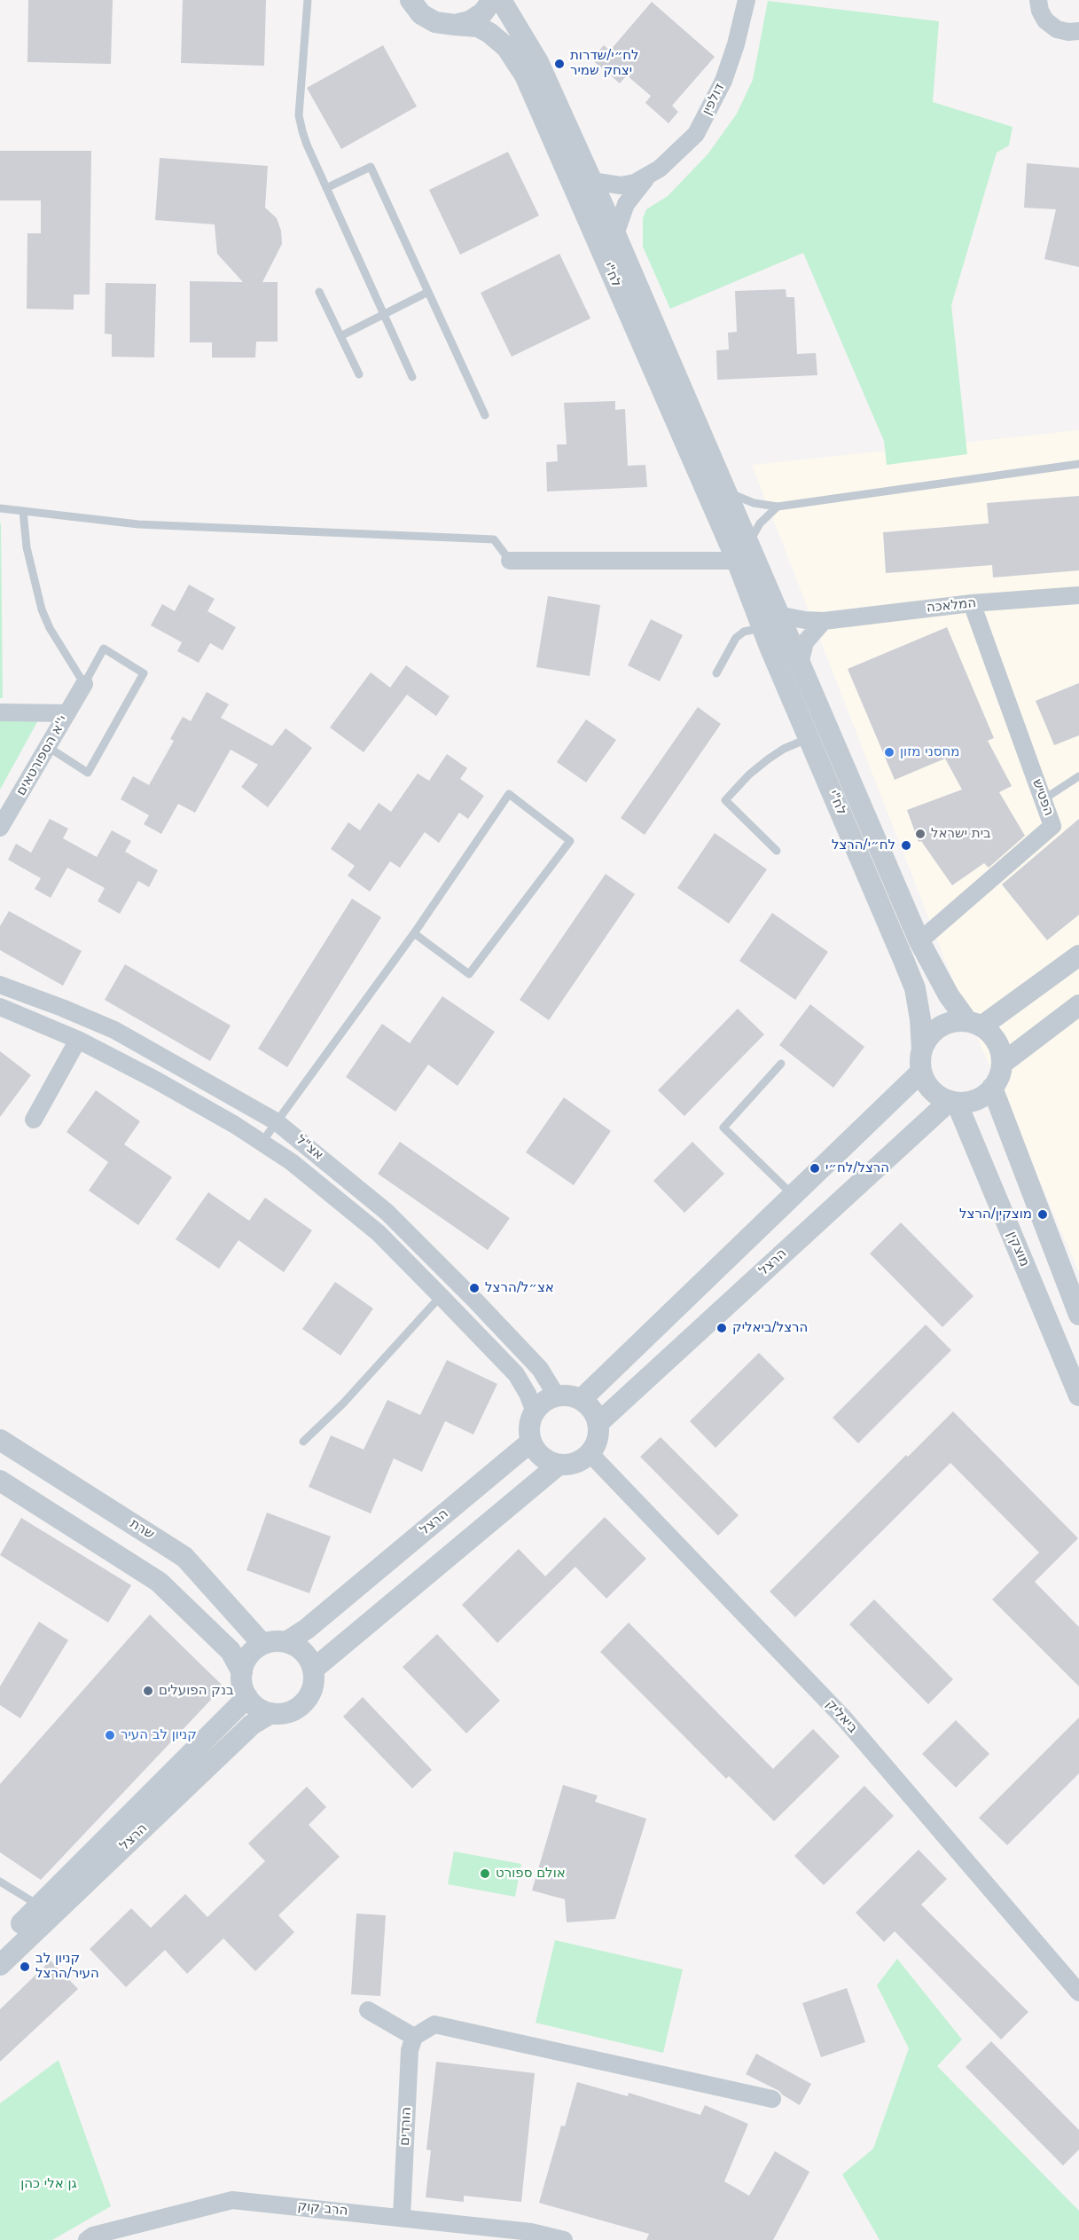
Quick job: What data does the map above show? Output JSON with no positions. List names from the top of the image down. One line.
{"streets":{"street":["דולפין","לח\"י","המלאכה","י''א הספורטאים","הפטיש","אצ\"ל","מוצקין","הרצל","שרת","ביאליק","הורדים","הרב קוק"]},"crossings":[["לח\"י","המלאכה"],["לח\"י","הפטיש"],["לח\"י","מוצקין"],["לח\"י","הרצל"],["המלאכה","הפטיש"],["אצ\"ל","הרצל"],["אצ\"ל","ביאליק"],["מוצקין","הרצל"],["הרצל","שרת"],["הרצל","ביאליק"],["הורדים","הרב קוק"]],"parks":["גן אלי כהן"],"places":["לח״י/שדרות יצחק שמיר","מחסני מזון","בית ישראל","לח״י/הרצל","הרצל/לח״י","מוצקין/הרצל","אצ״ל/הרצל","הרצל/ביאליק","בנק הפועלים","קניון לב העיר","אולם ספורט","קניון לב העיר/הרצל"]}
